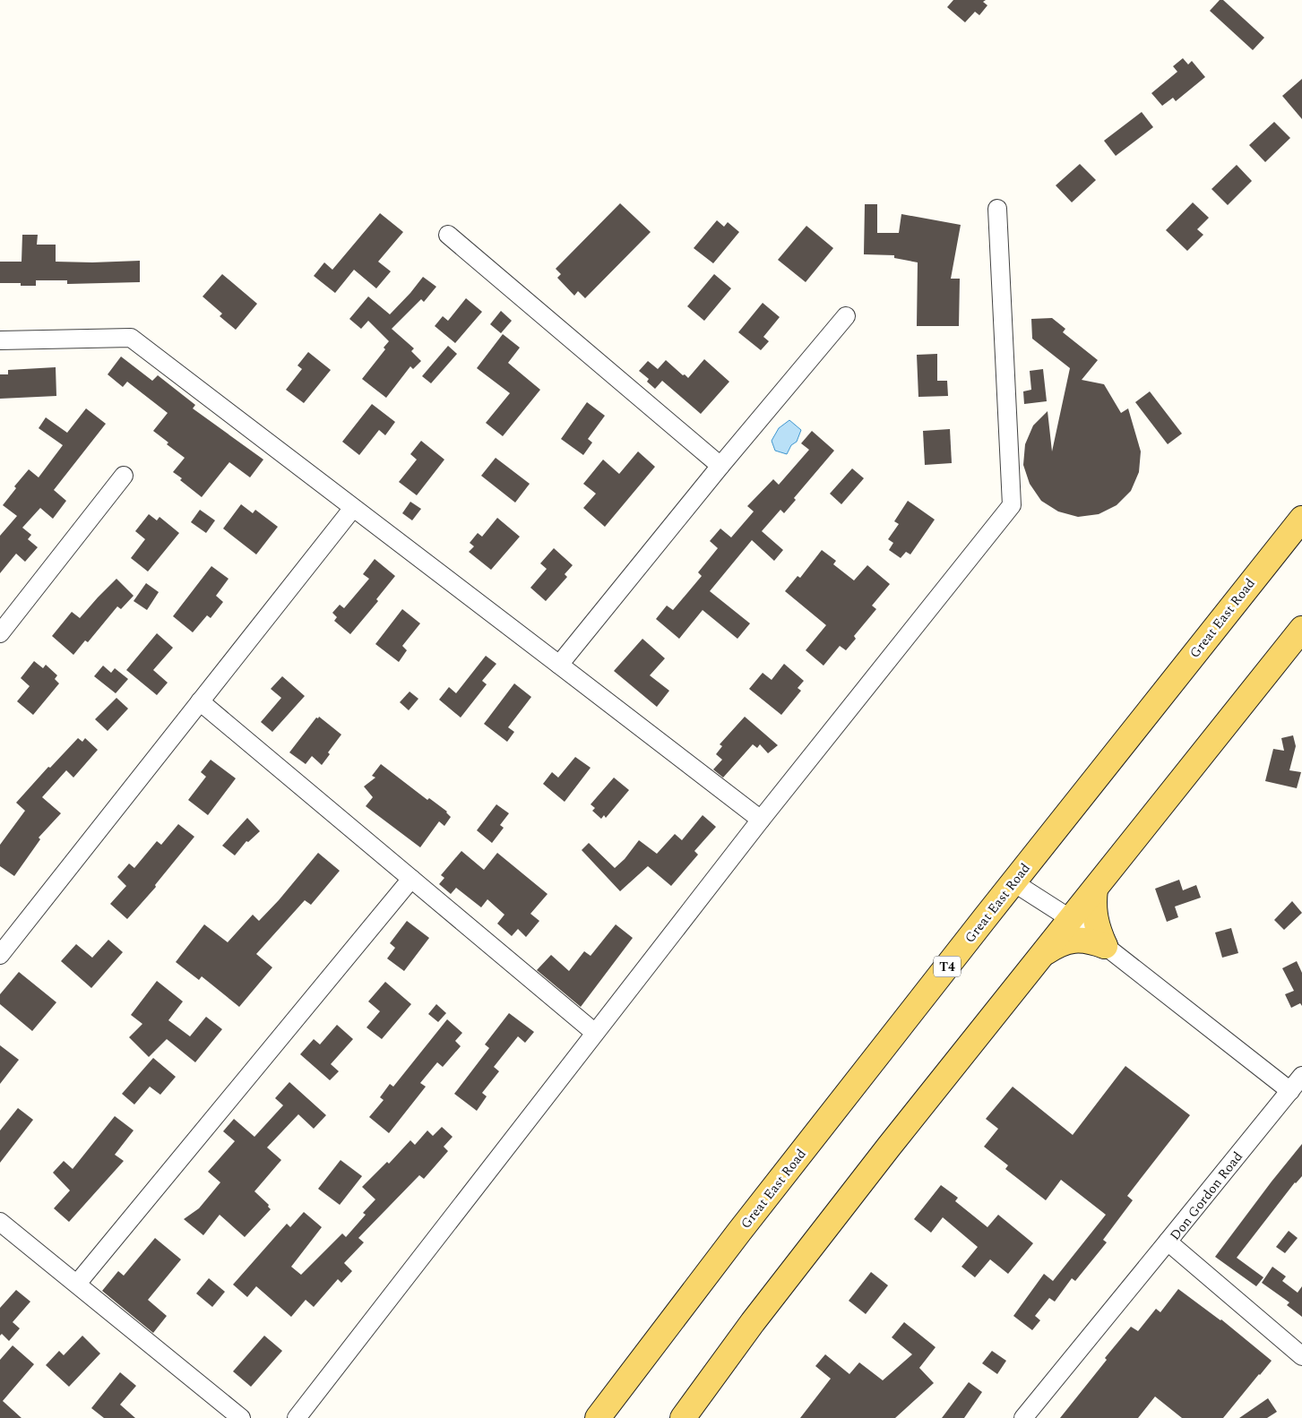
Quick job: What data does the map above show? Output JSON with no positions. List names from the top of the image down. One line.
{"streets":{"main road":["Great East Road","T4"],"street":["Don Gordon Road"]}}
